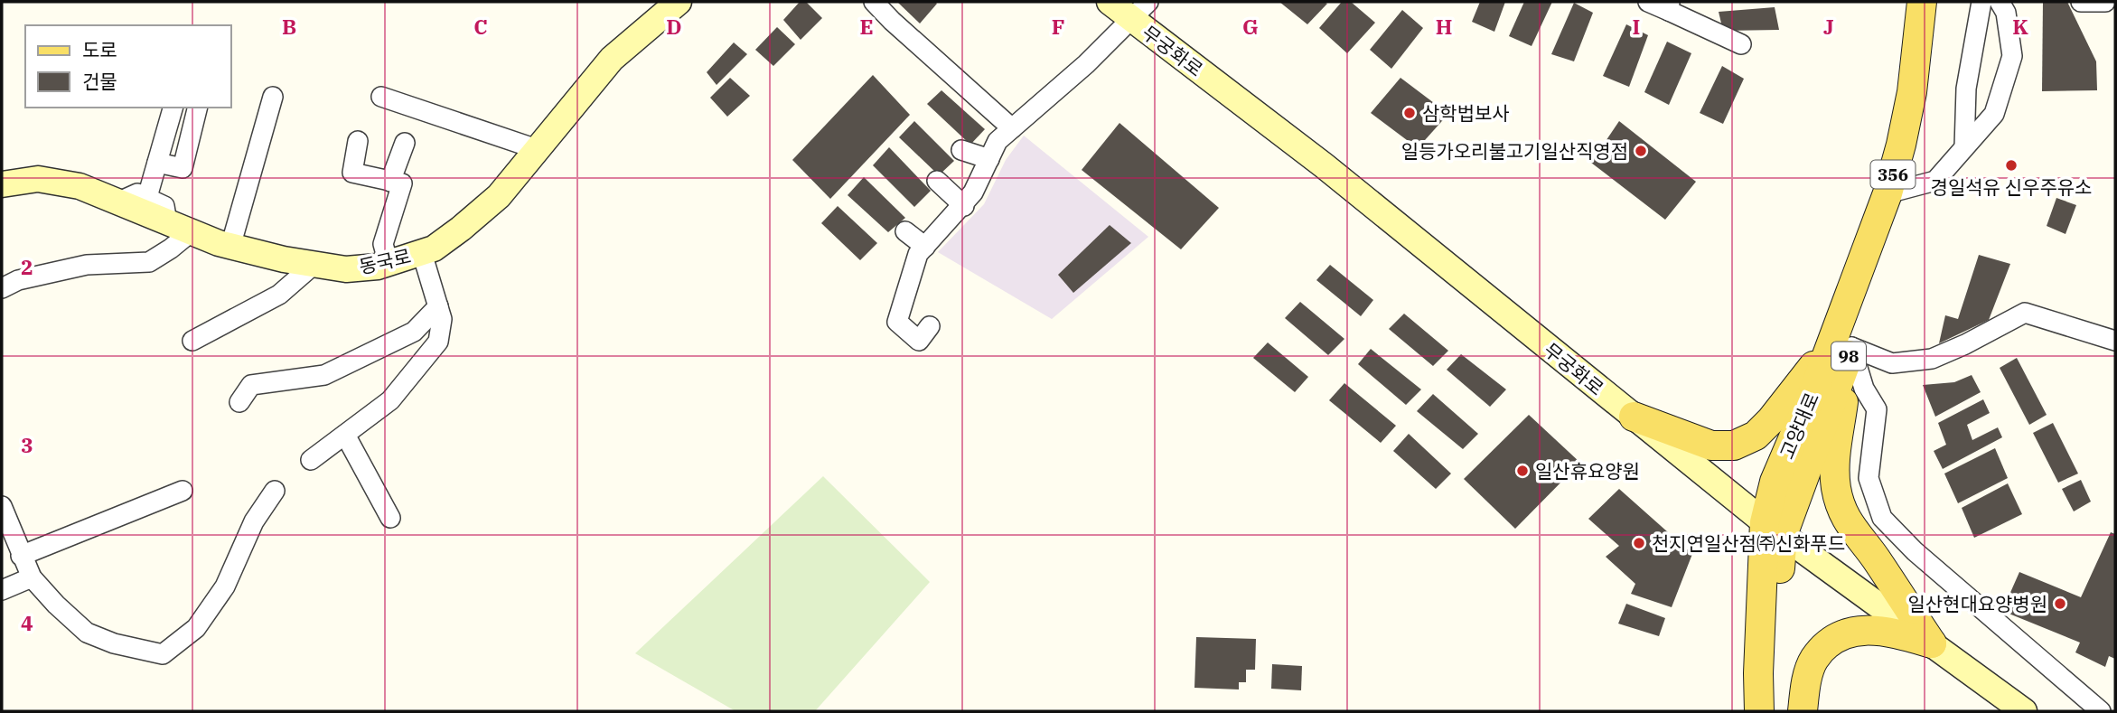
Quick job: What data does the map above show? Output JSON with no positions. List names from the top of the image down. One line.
{"streets":{"main road":["무궁화로","356","동국로","98","고양대로"]},"crossings":[["무궁화로","고양대로"]],"places":["삼학법보사","일등가오리불고기일산직영점","경일석유 신우주유소","일산휴요양원","천지연일산점㈜신화푸드","일산현대요양병원"],"legend":["도로","건물"],"grid":{"columns":["B","C","D","E","F","G","H","I","J","K"],"rows":["2","3","4"]}}
